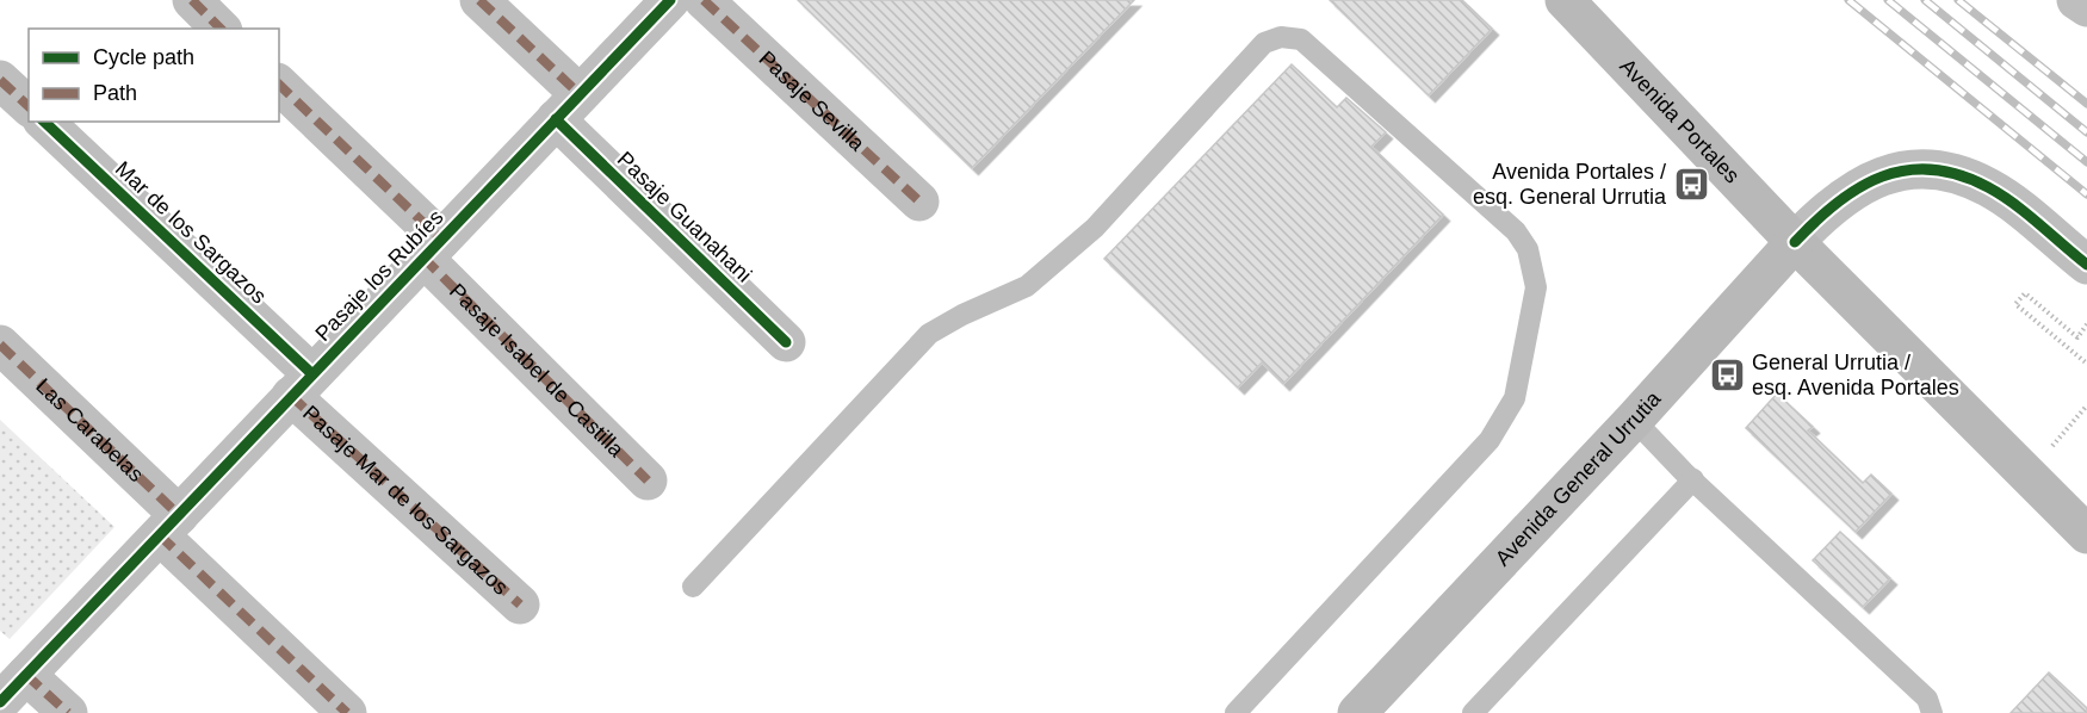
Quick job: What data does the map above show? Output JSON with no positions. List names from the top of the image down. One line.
{"streets":{"main road":["Avenida Portales","Avenida General Urrutia"],"street":["Pasaje Sevilla","Pasaje Guanahani","Mar de los Sargazos","Pasaje los Rubíes","Pasaje Isabel de Castilla","Las Carabelas","Pasaje Mar de los Sargazos"]},"crossings":[["Avenida Portales","Avenida General Urrutia"],["Pasaje Guanahani","Pasaje los Rubíes"],["Mar de los Sargazos","Pasaje los Rubíes"],["Mar de los Sargazos","Pasaje Mar de los Sargazos"],["Pasaje los Rubíes","Pasaje Isabel de Castilla"],["Pasaje los Rubíes","Las Carabelas"],["Pasaje los Rubíes","Pasaje Mar de los Sargazos"]],"places":{"bus stop":["Avenida Portales / esq. General Urrutia","General Urrutia / esq. Avenida Portales"]},"legend":["Cycle path","Path"]}
